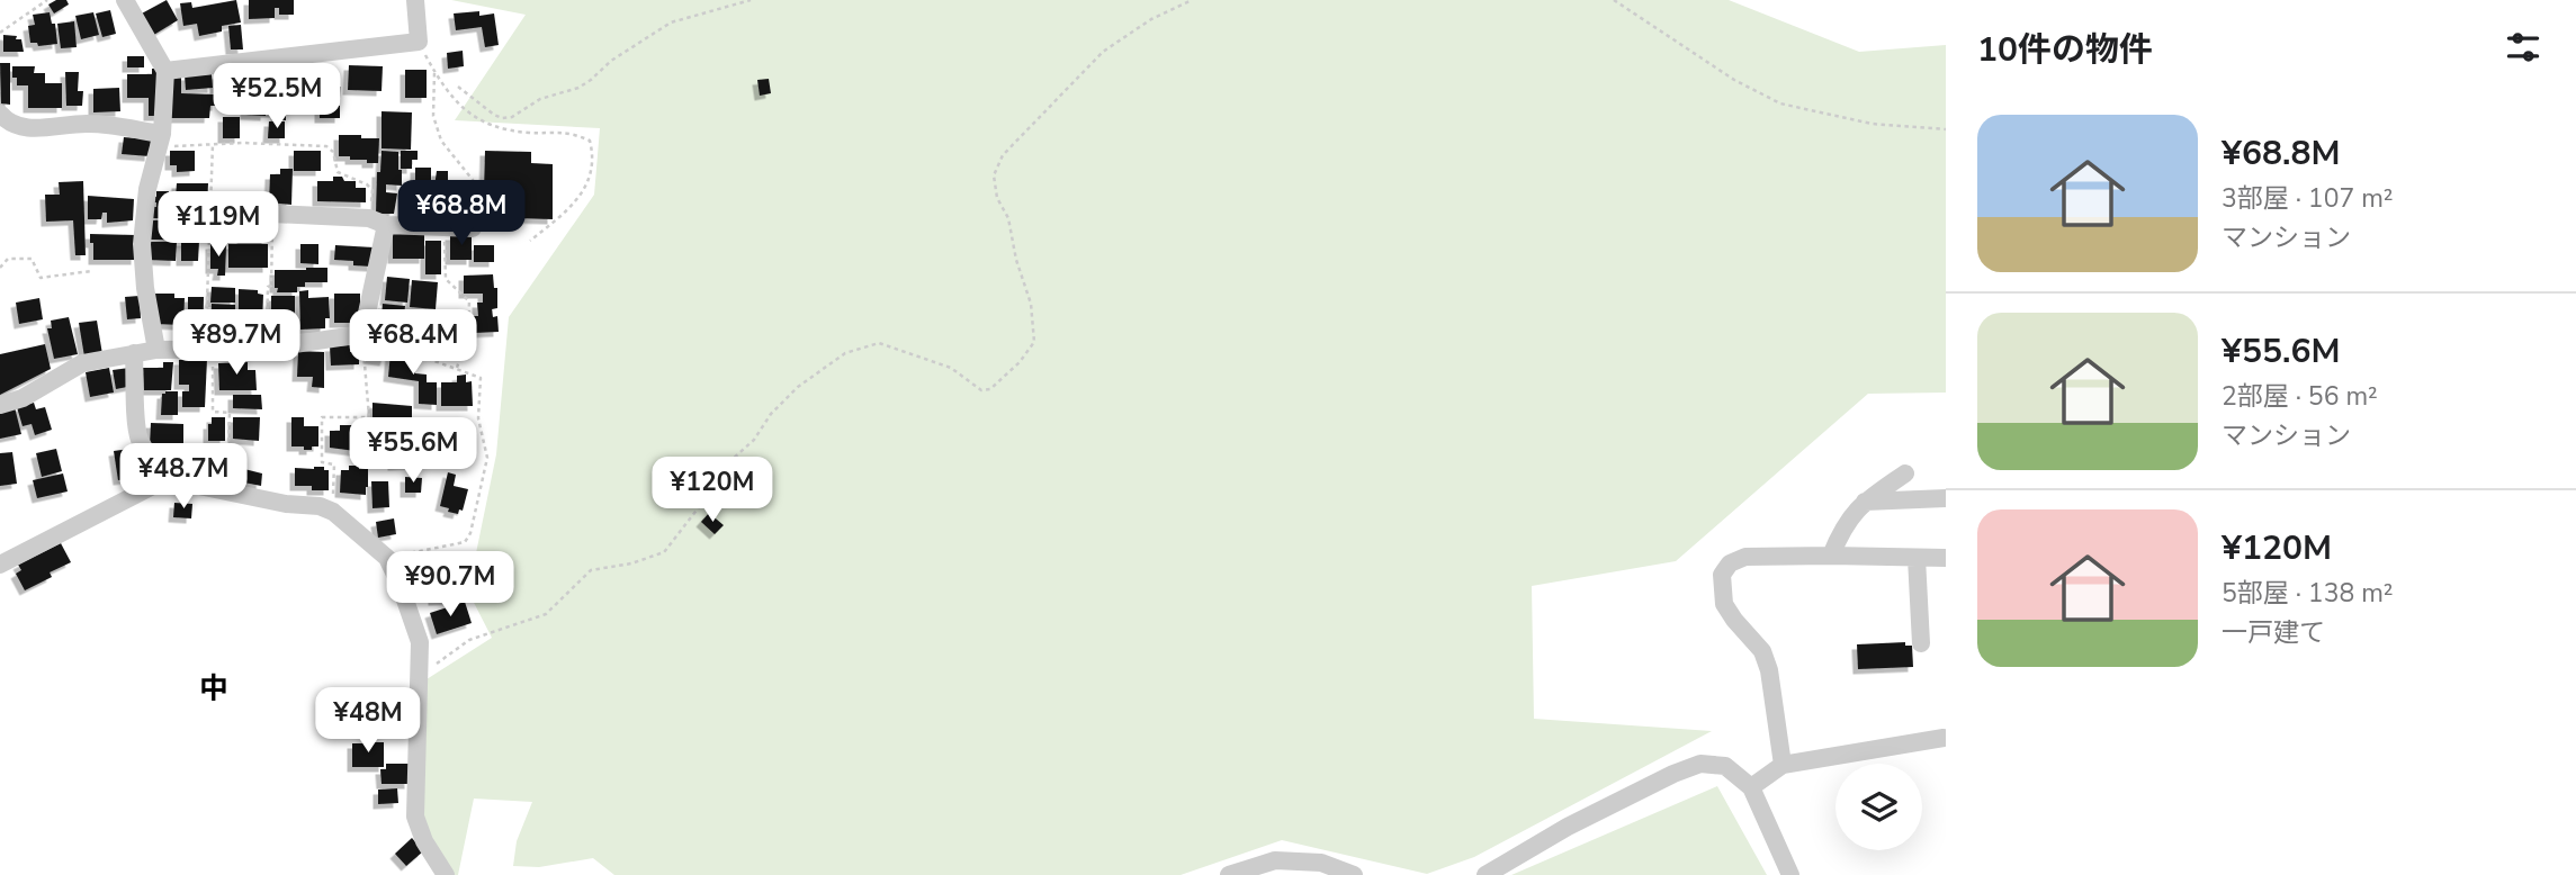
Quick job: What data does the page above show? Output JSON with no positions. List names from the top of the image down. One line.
{"districts":["中"],"page":{"heading":"10件の物件","price":["¥52.5M","¥68.8M","¥119M","¥89.7M","¥68.4M","¥55.6M","¥48.7M","¥120M","¥90.7M","¥48M"],"list":[{"name":"¥68.8M","note":"3部屋 · 107 m² · マンション"},{"name":"¥55.6M","note":"2部屋 · 56 m² · マンション"},{"name":"¥120M","note":"5部屋 · 138 m² · 一戸建て"}]}}
